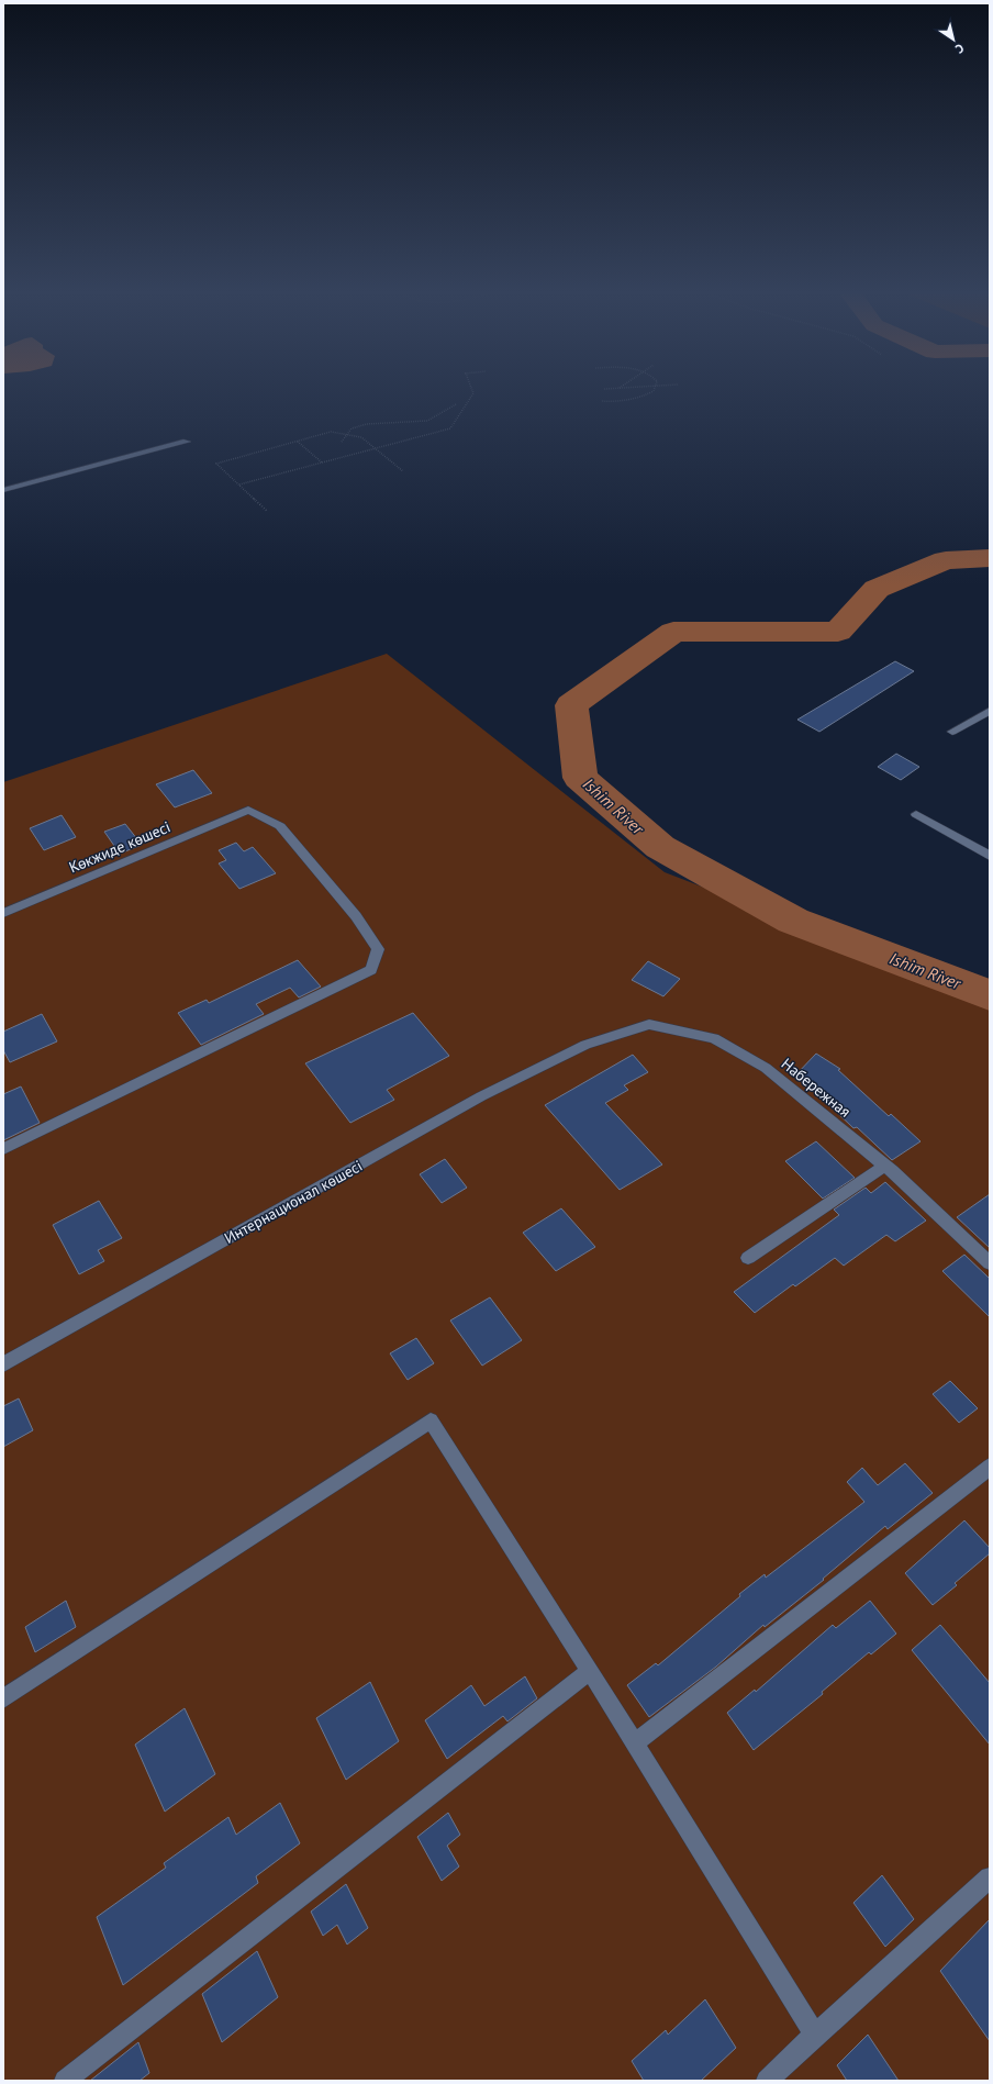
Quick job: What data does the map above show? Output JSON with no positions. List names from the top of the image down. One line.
{"streets":{"street":["Көкжиде көшесі","Набережная","Интернационал көшесі"]},"crossings":[["Набережная","Интернационал көшесі"]],"water":["Ishim River"],"north":"bottom right"}
